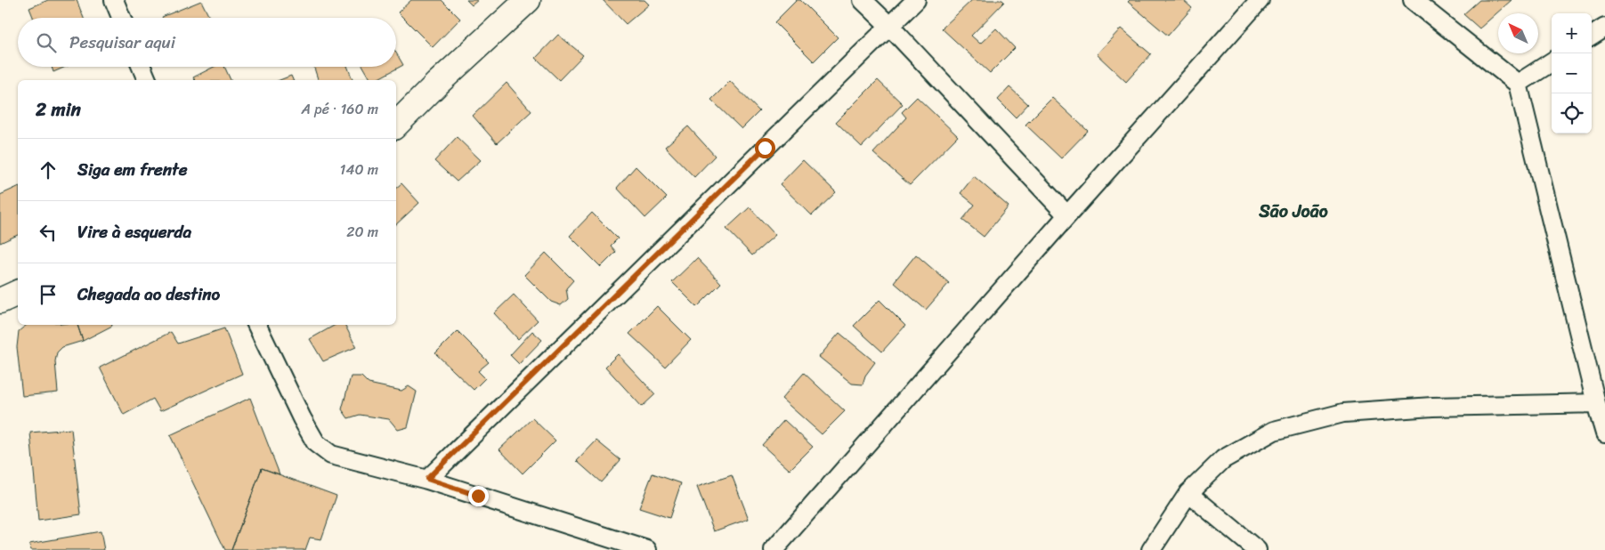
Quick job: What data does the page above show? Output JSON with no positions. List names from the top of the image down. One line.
{"districts":["São João"],"north":"top left","page":{"map_buttons":["+","−"],"search":"Pesquisar aqui","heading":["2 min","A pé · 160 m"],"list":[["Siga em frente","140 m"],["Vire à esquerda","20 m"],"Chegada ao destino"]}}
